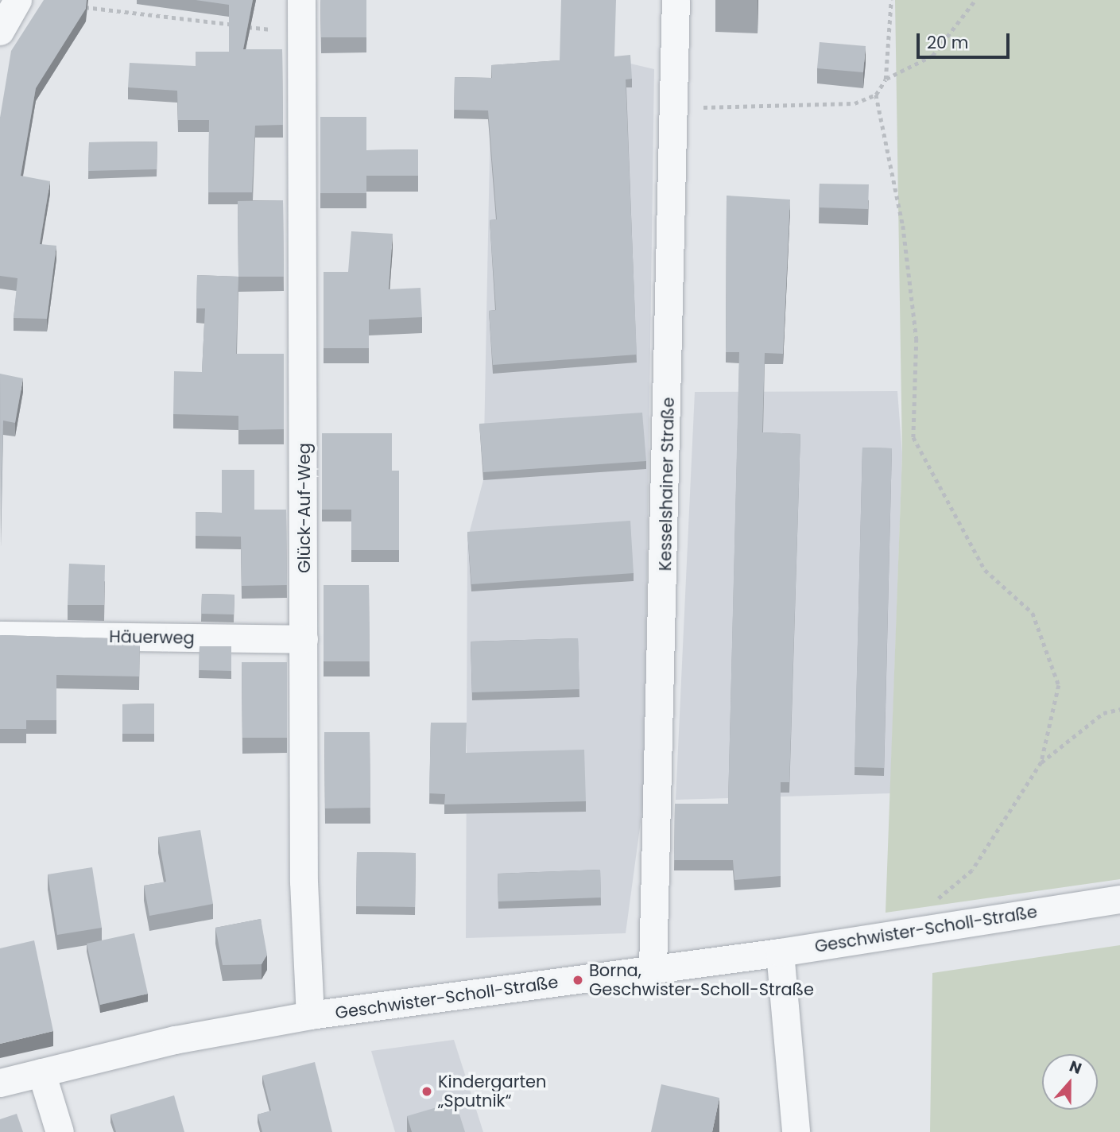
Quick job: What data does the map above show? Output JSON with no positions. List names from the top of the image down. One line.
{"streets":{"street":["Kesselshainer Straße","Glück-Auf-Weg","Häuerweg","Geschwister-Scholl-Straße"]},"crossings":[["Kesselshainer Straße","Geschwister-Scholl-Straße"],["Glück-Auf-Weg","Häuerweg"],["Glück-Auf-Weg","Geschwister-Scholl-Straße"]],"places":["Borna, Geschwister-Scholl-Straße","Kindergarten „Sputnik“"],"scale_bar":"20 m","north":"top"}
